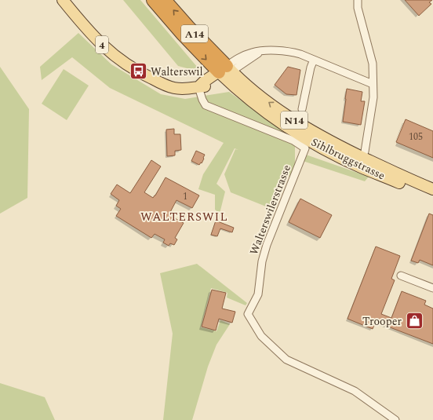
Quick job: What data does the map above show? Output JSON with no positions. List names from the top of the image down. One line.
{"streets":{"highway":["A14"],"main road":["4","N14","Sihlbruggstrasse"],"street":["Walterswilerstrasse"]},"crossings":[["A14","Sihlbruggstrasse"],["4","Walterswilerstrasse"]],"districts":["WALTERSWIL"],"places":{"bus stop":["Walterswil"],"shop":["Trooper"]},"house_numbers":["105","1"]}
